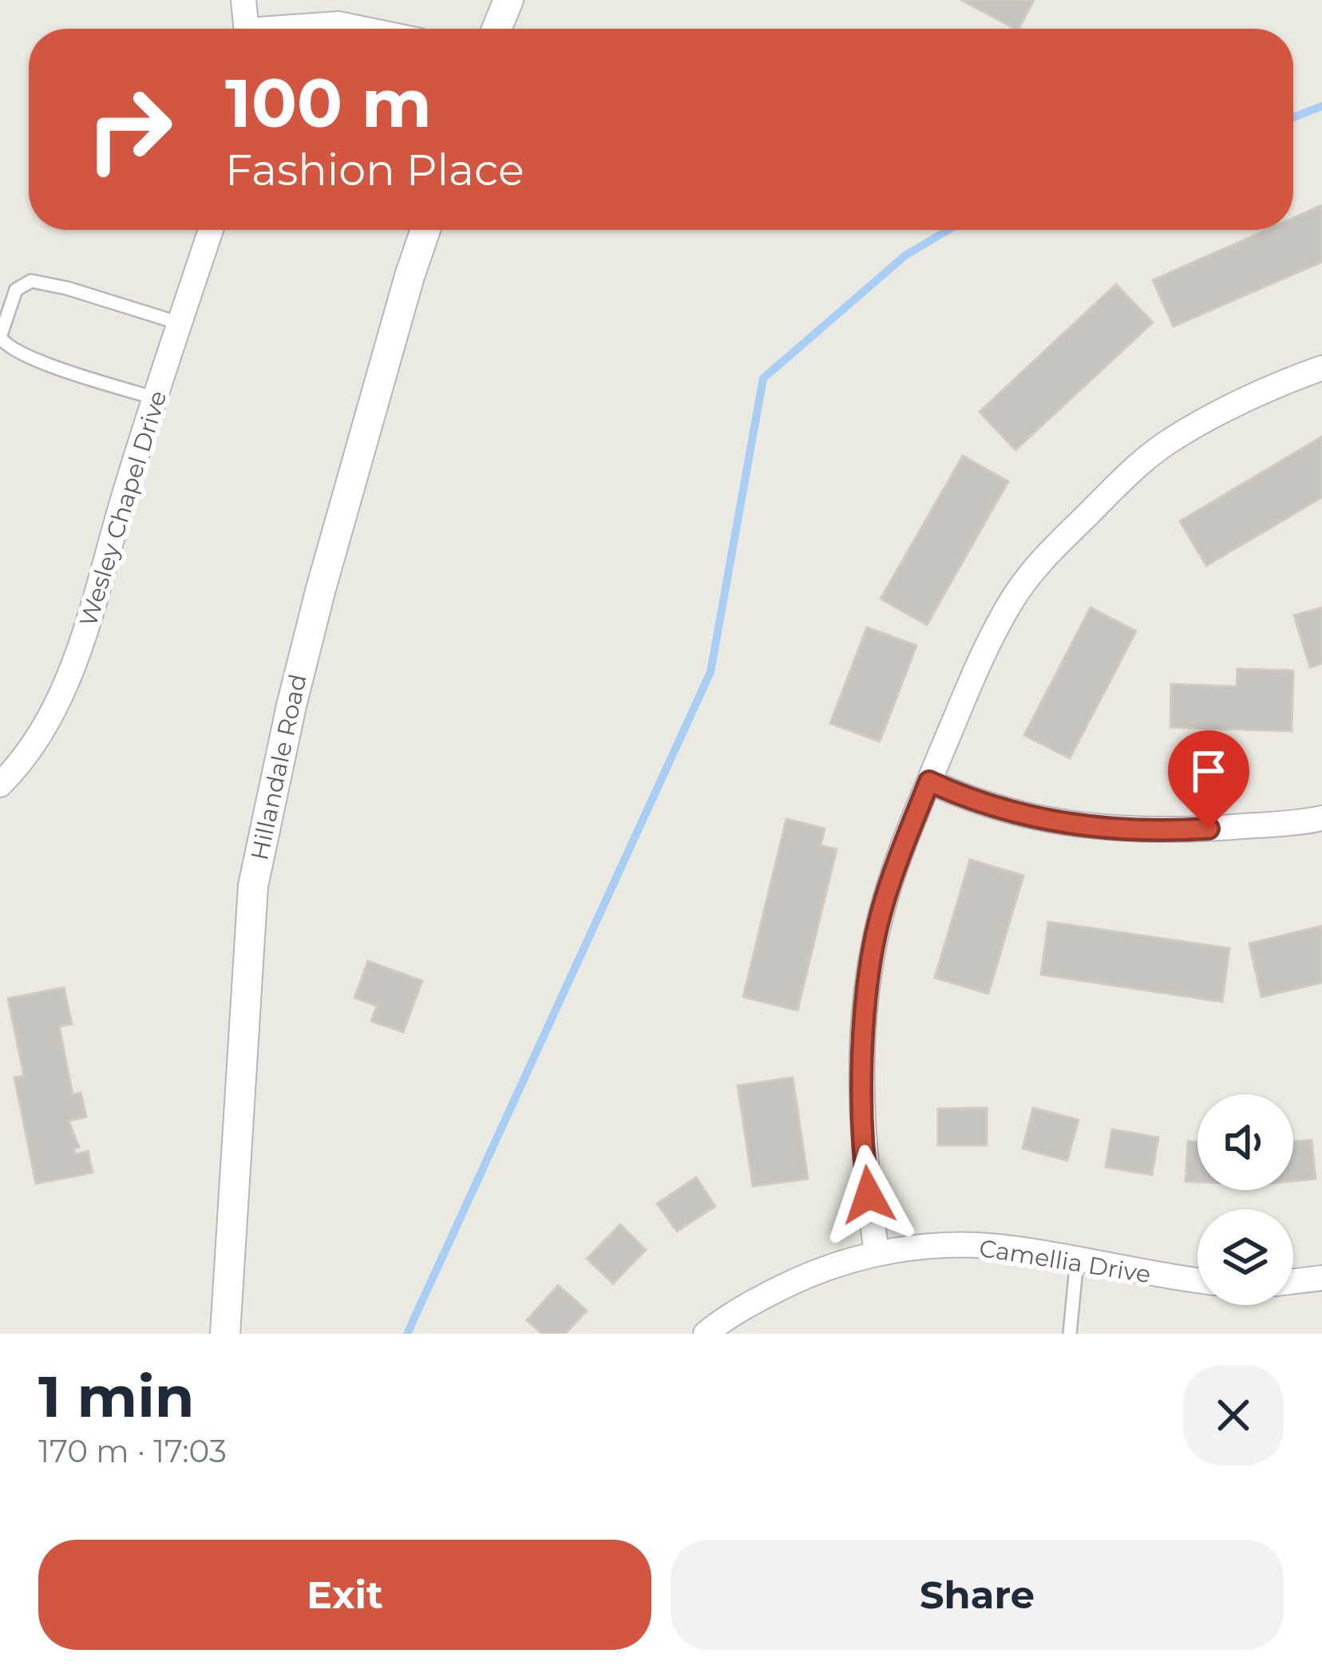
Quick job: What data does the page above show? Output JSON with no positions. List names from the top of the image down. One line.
{"streets":{"street":["Wesley Chapel Drive","Hillandale Road","Camellia Drive"]},"page":{"turn":["100 m","Fashion Place"],"heading":["1 min","170 m · 17:03"],"buttons":["Exit","Share"]}}
